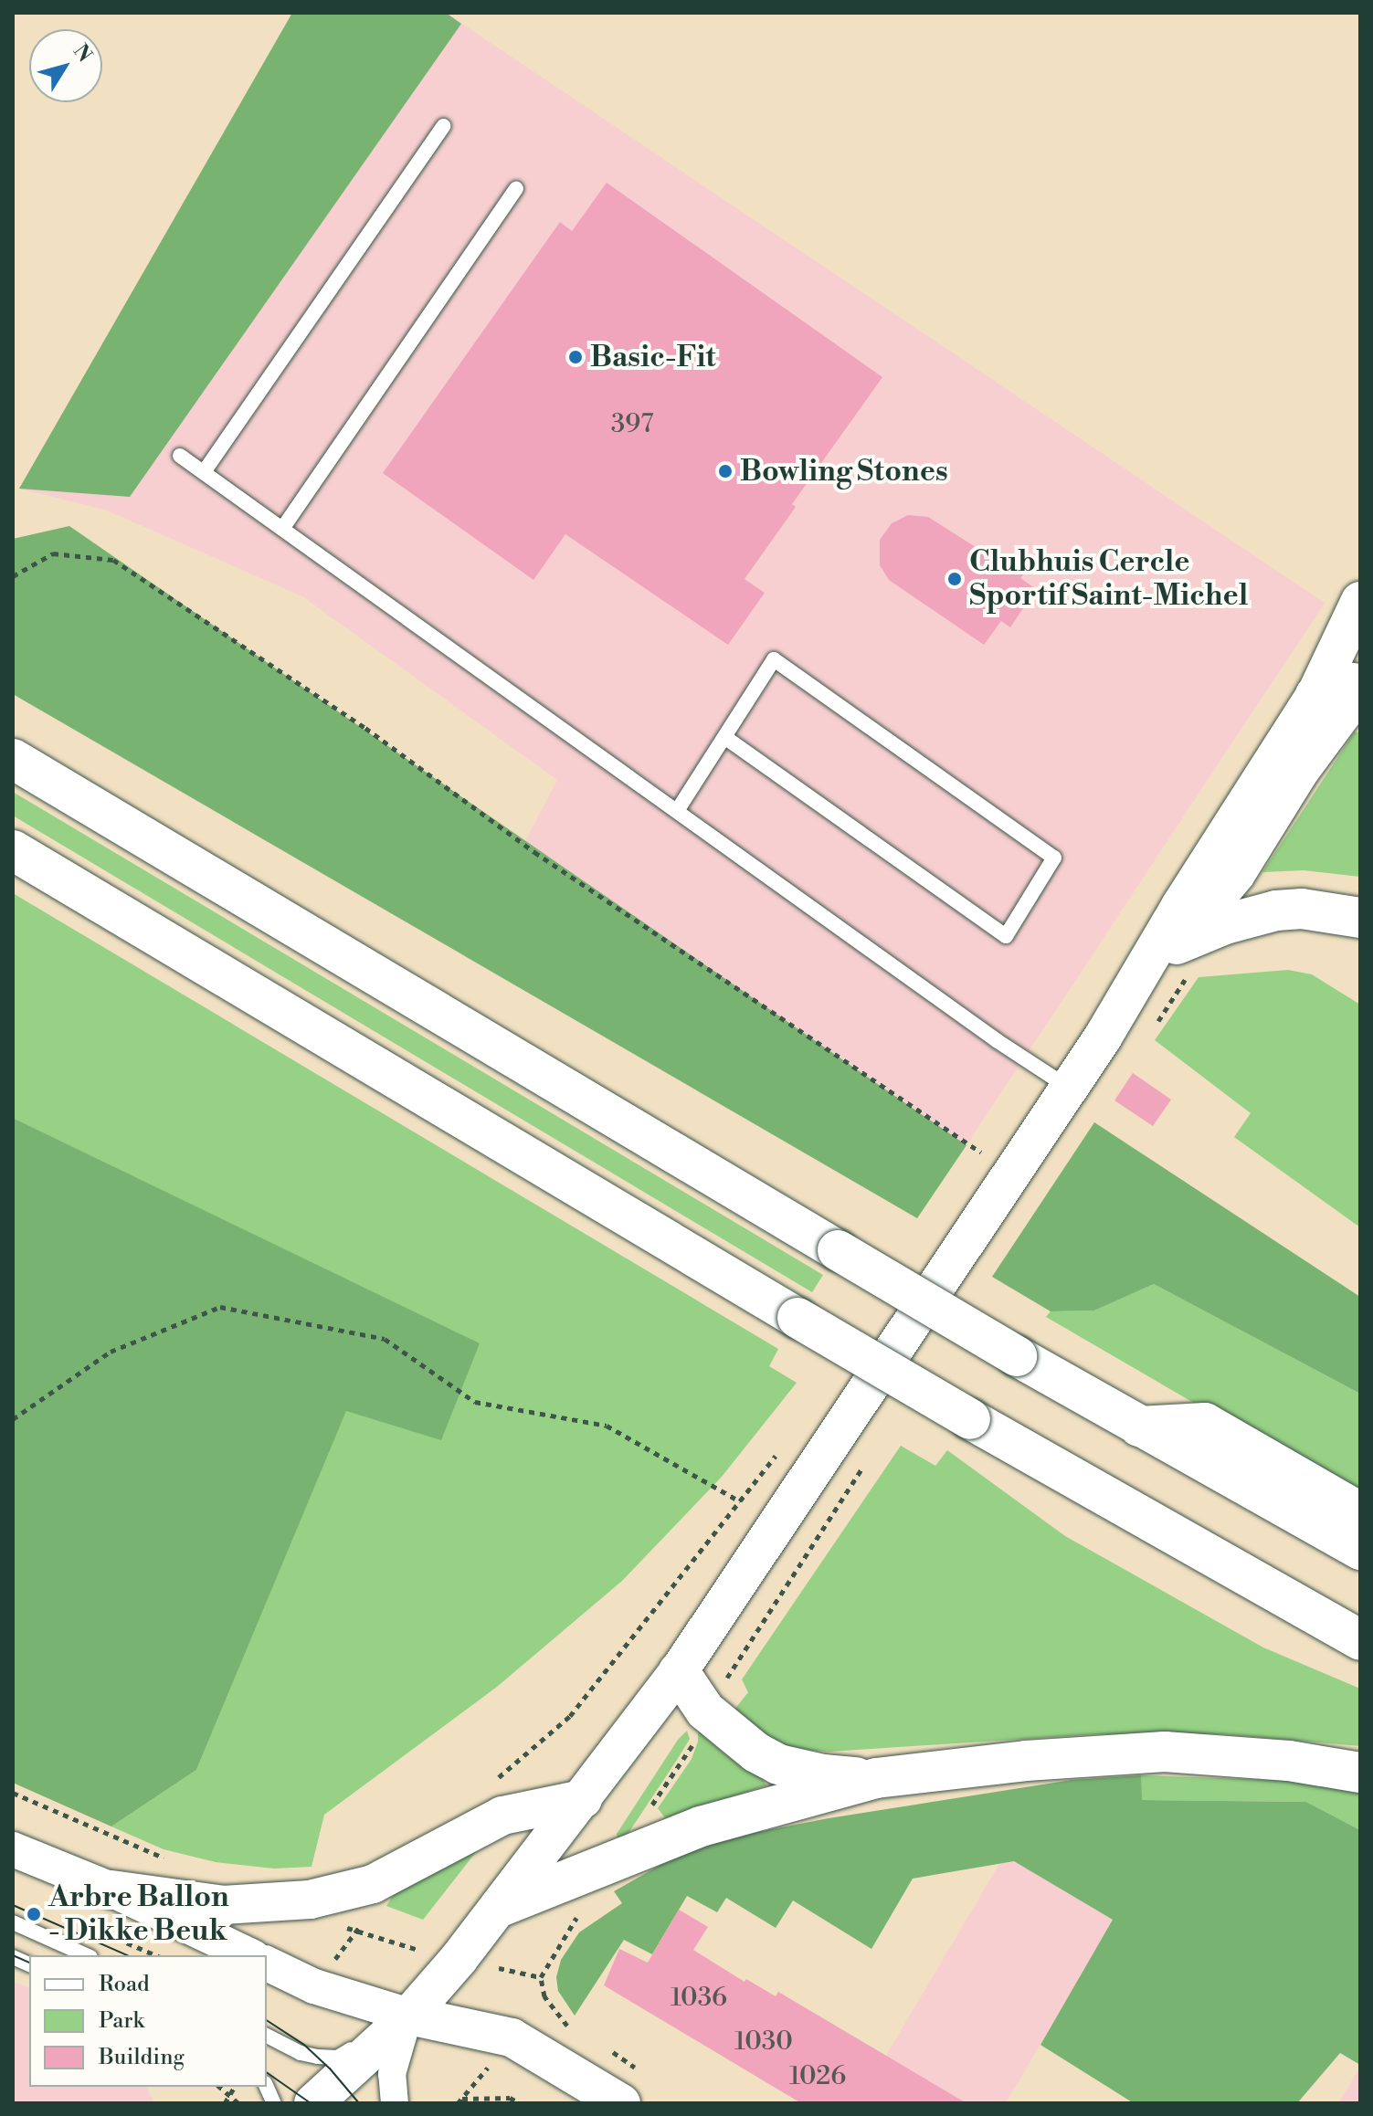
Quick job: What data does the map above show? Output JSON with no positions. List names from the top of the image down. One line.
{"places":["Basic-Fit","Bowling Stones","Clubhuis Cercle Sportif Saint-Michel","Arbre Ballon - Dikke Beuk"],"house_numbers":["397","1036","1030","1026"],"legend":["Road","Park","Building"],"north":"top right"}
